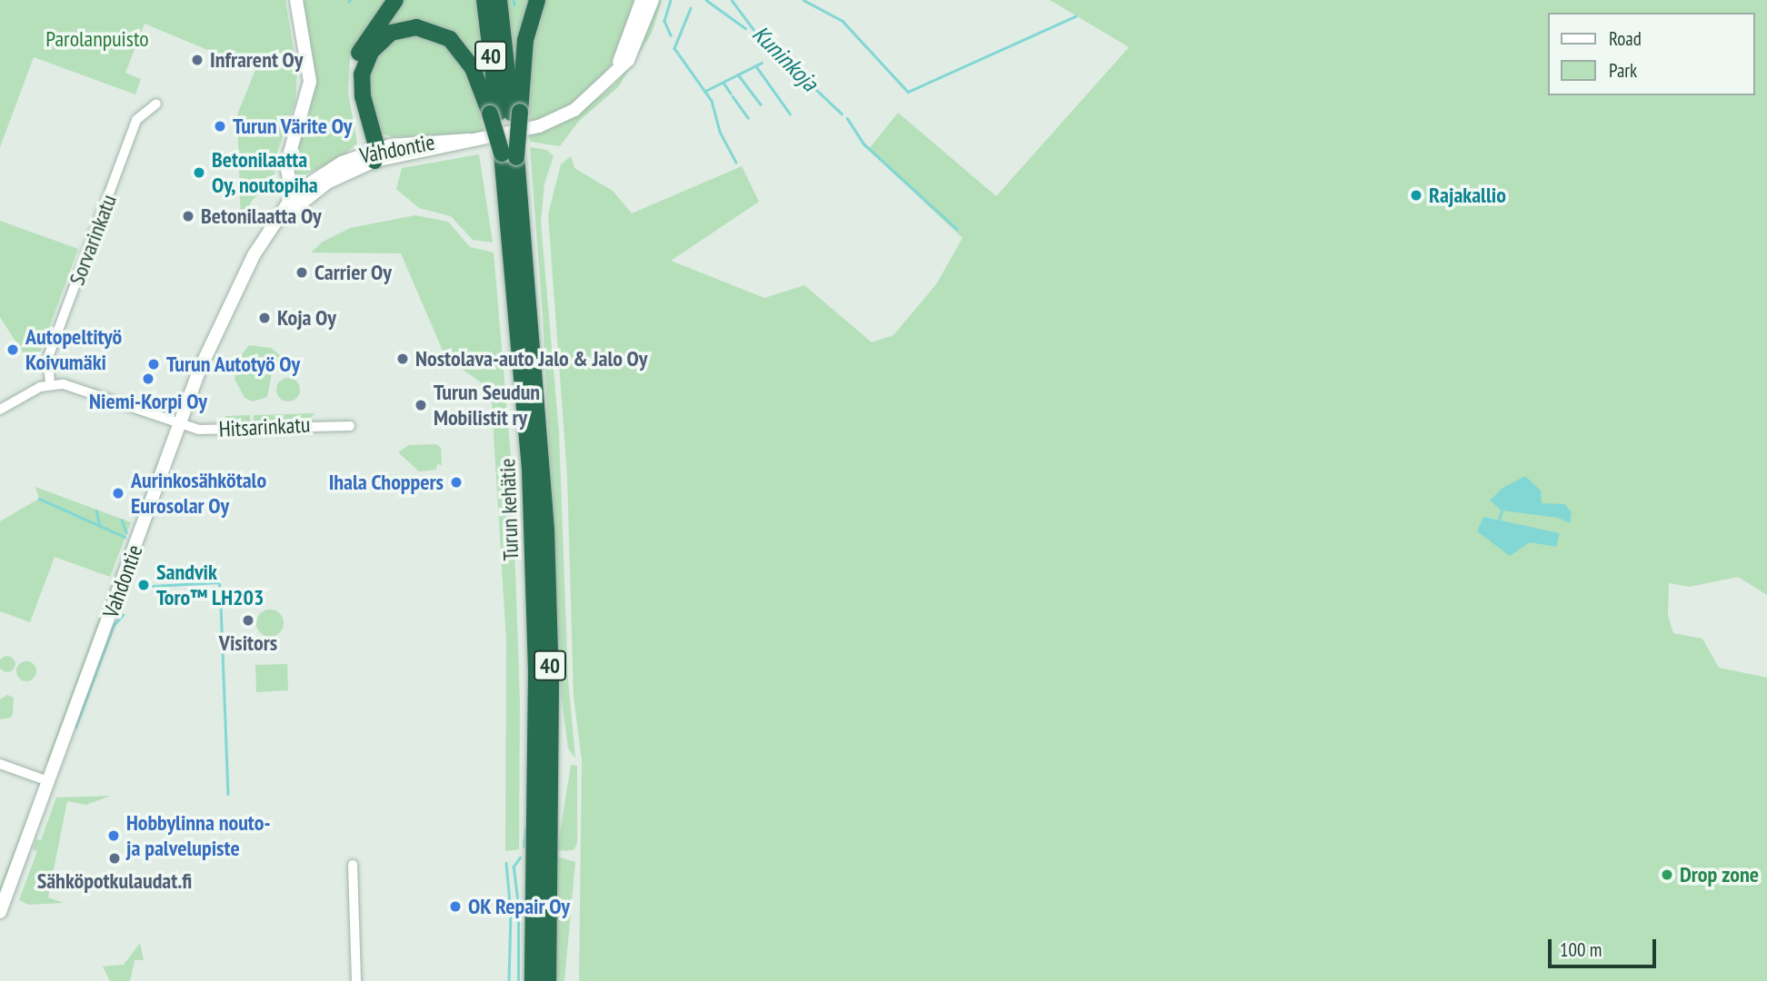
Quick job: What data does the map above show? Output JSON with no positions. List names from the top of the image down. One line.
{"streets":{"highway":["40","Turun kehätie"],"street":["Vahdontie","Sorvarinkatu","Hitsarinkatu"]},"crossings":[["Vahdontie","Hitsarinkatu"],["Sorvarinkatu","Hitsarinkatu"]],"water":["Kuninkoja"],"parks":["Parolanpuisto"],"places":["Infrarent Oy","Turun Värite Oy","Betonilaatta Oy, noutopiha","Rajakallio","Betonilaatta Oy","Carrier Oy","Koja Oy","Autopeltityö Koivumäki","Nostolava-auto Jalo & Jalo Oy","Turun Autotyö Oy","Niemi-Korpi Oy","Turun Seudun Mobilistit ry","Ihala Choppers","Aurinkosähkötalo Eurosolar Oy","Sandvik Toro™ LH203","Visitors","Hobbylinna nouto- ja palvelupiste","Sähköpotkulaudat.fi","Drop zone","OK Repair Oy"],"legend":["Road","Park"],"scale_bar":"100 m"}
